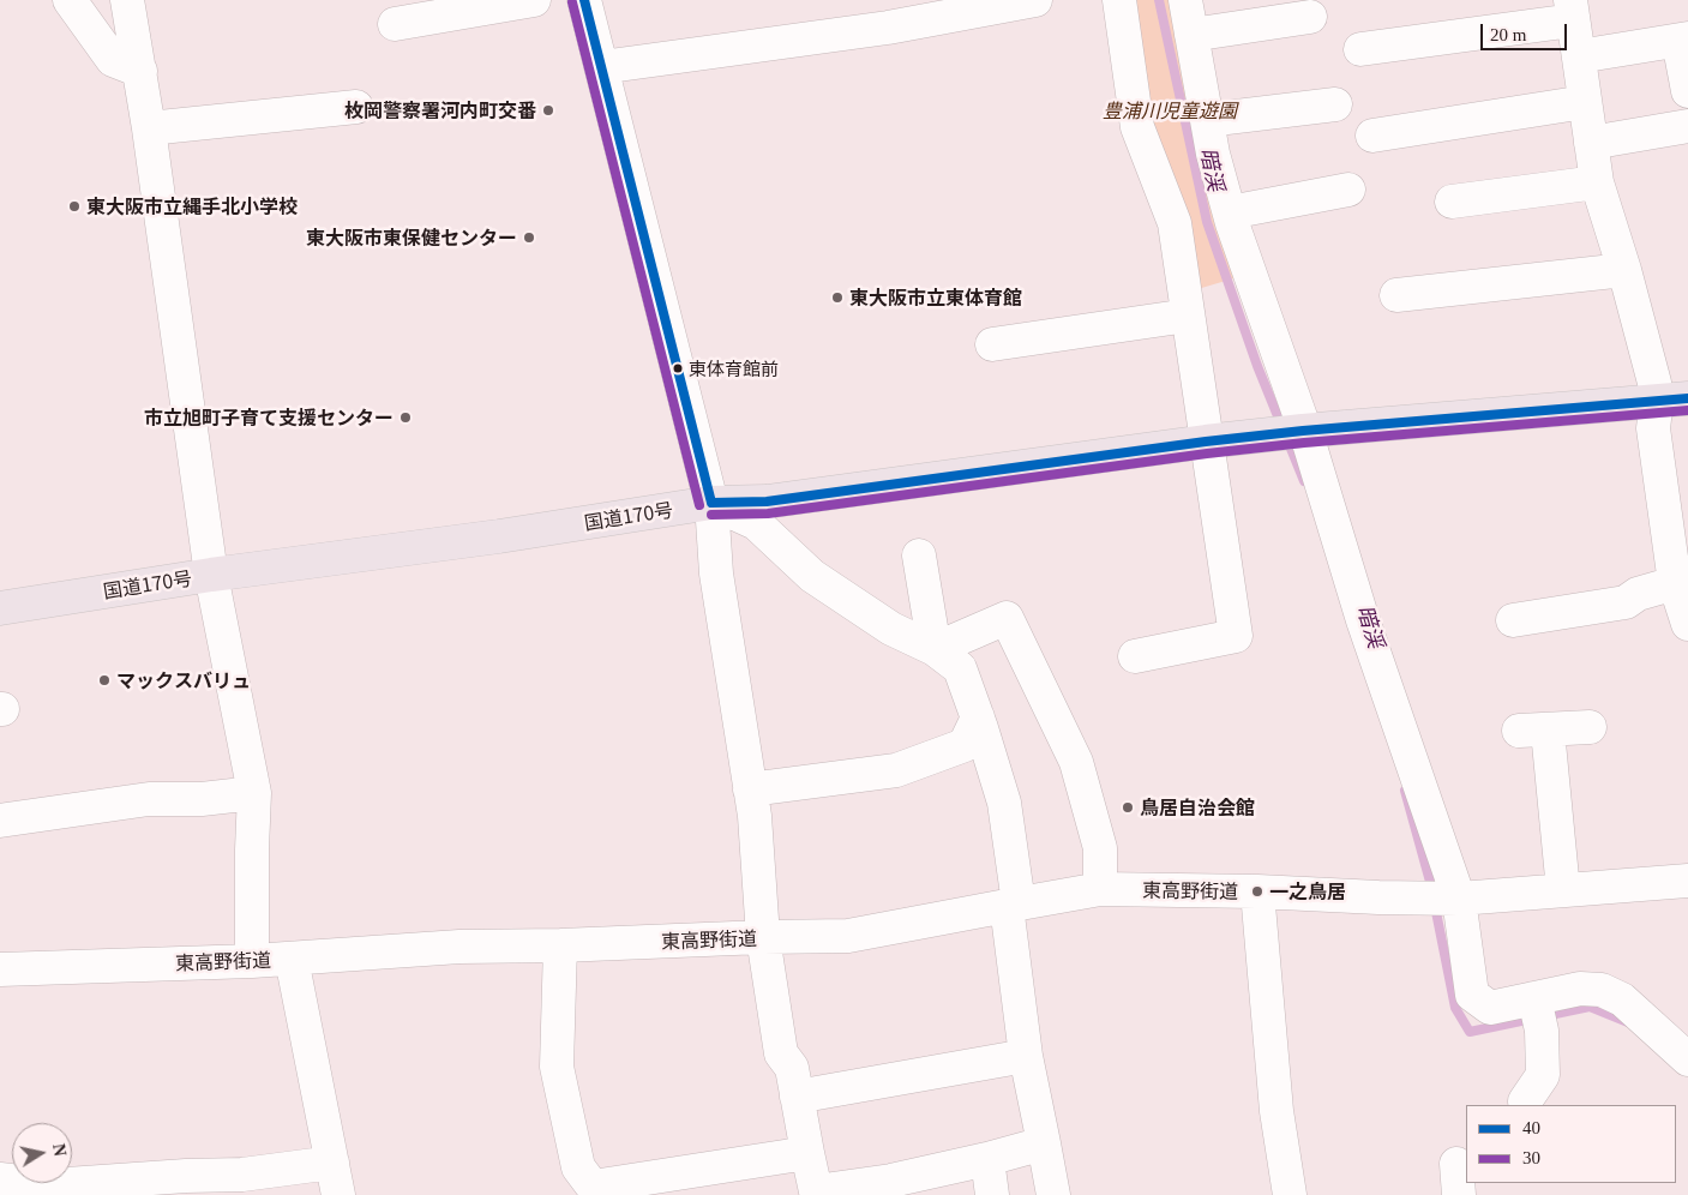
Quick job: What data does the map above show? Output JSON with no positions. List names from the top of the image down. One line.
{"streets":{"highway":["国道170号"],"street":["東高野街道"]},"water":["暗渓"],"parks":["豊浦川児童遊園"],"places":["枚岡警察署河内町交番","東大阪市立縄手北小学校","東大阪市東保健センター","東大阪市立東体育館","東体育館前","市立旭町子育て支援センター","マックスバリュ","鳥居自治会館","一之鳥居"],"lines":["transit line 40","transit line 30"],"legend":["40","30"],"scale_bar":"20 m","north":"right"}
